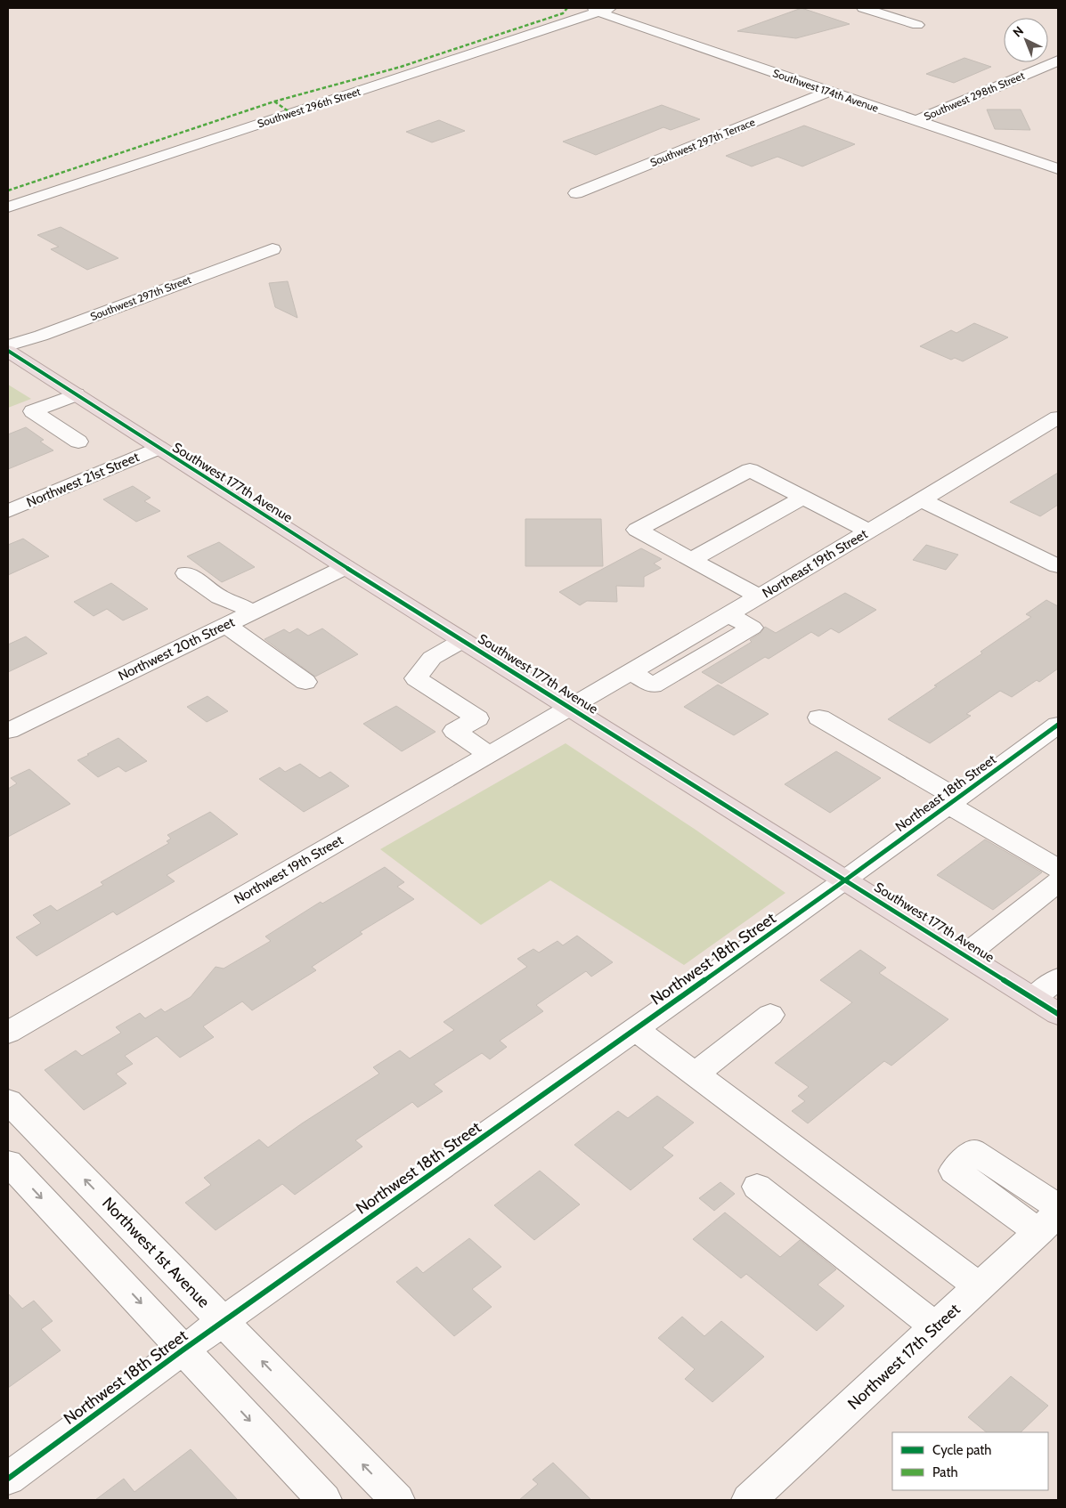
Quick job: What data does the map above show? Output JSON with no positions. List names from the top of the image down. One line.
{"streets":{"highway":["Southwest 177th Avenue"],"street":["Southwest 174th Avenue","Southwest 298th Street","Southwest 296th Street","Southwest 297th Terrace","Southwest 297th Street","Northwest 21st Street","Northeast 19th Street","Northwest 20th Street","Northeast 18th Street","Northwest 19th Street","Northwest 18th Street","Northwest 1st Avenue","Northwest 17th Street"]},"crossings":[["Southwest 174th Avenue","Southwest 298th Street"],["Southwest 174th Avenue","Southwest 296th Street"],["Southwest 174th Avenue","Southwest 297th Terrace"],["Northwest 21st Street","Southwest 177th Avenue"],["Southwest 177th Avenue","Northeast 19th Street"],["Southwest 177th Avenue","Northwest 20th Street"],["Southwest 177th Avenue","Northeast 18th Street"],["Southwest 177th Avenue","Northwest 19th Street"],["Southwest 177th Avenue","Northwest 18th Street"],["Northeast 19th Street","Northwest 19th Street"],["Northeast 18th Street","Northwest 18th Street"],["Northwest 18th Street","Northwest 1st Avenue"]],"legend":["Cycle path","Path"],"north":"top left"}
